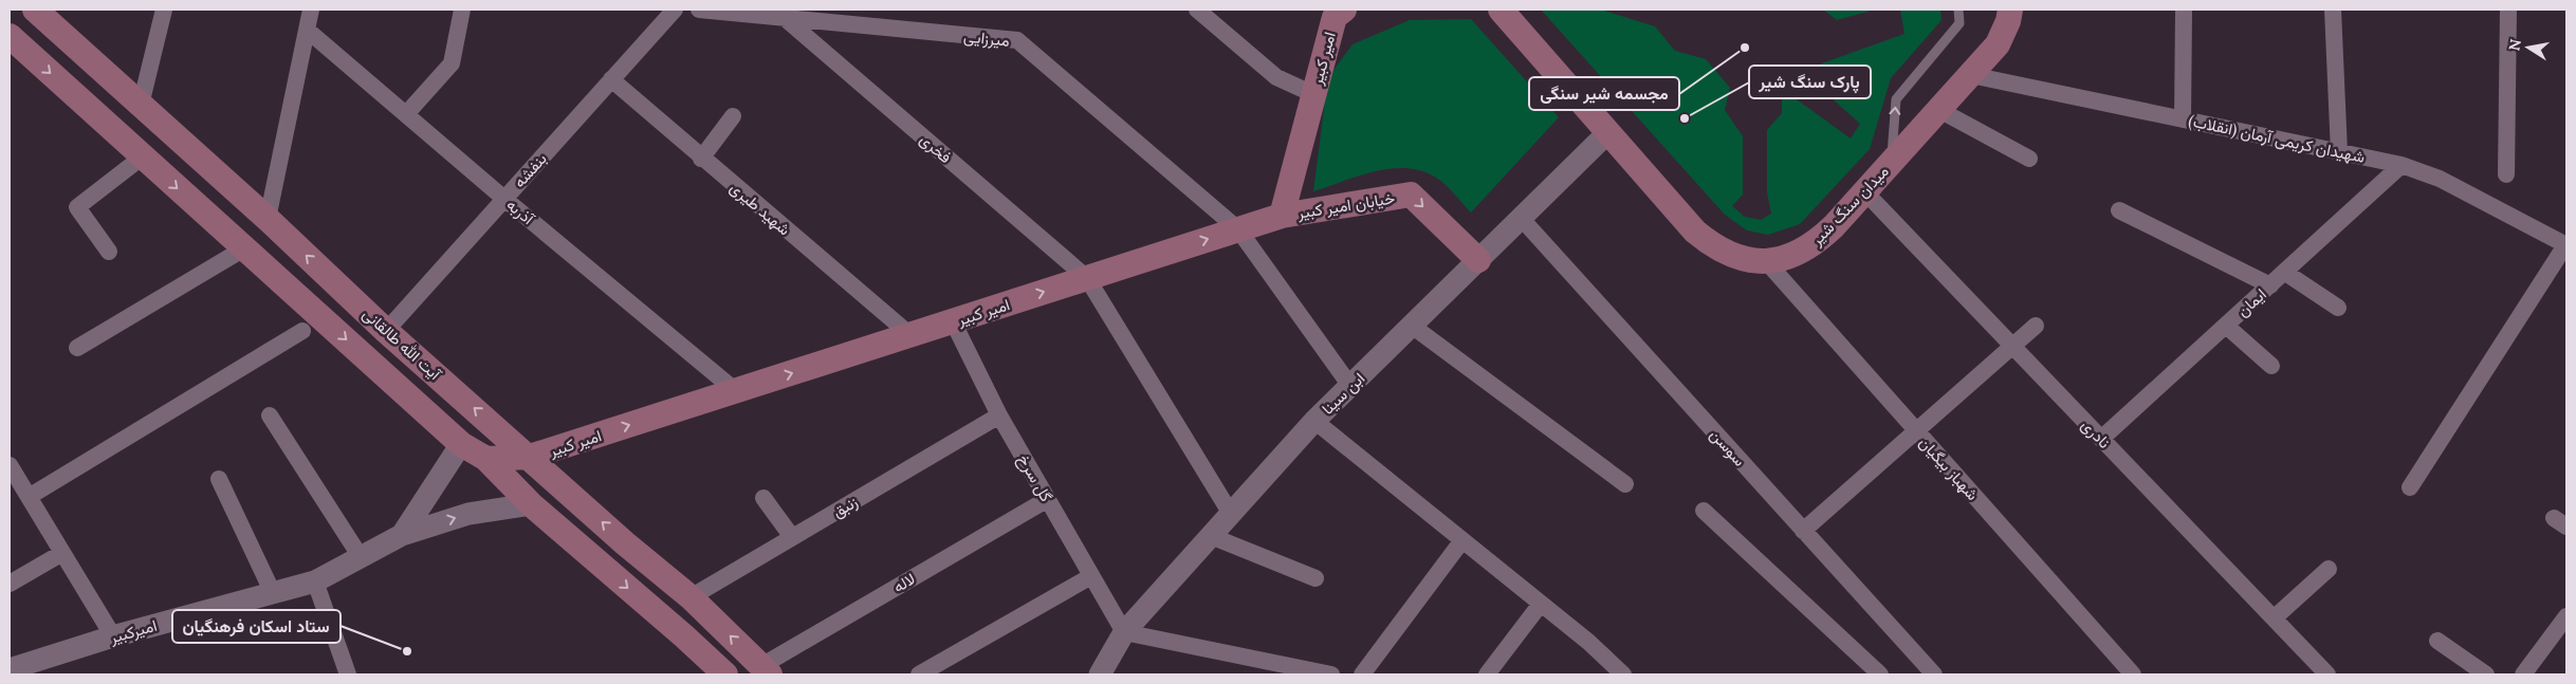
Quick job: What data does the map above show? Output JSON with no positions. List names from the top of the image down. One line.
{"streets":{"main road":["امیر کبیر","خیابان امیر کبیر","میدان سنگ شیر","آیت الله طالقانی"],"street":["میرزایی","شهیدان کریمی آرمان (انقلاب)","فخری","بنفشه","شهید طیری","آذربه","ایمان","ابن سینا","نادری","سوسن","شهباز بیگیان","گل سرخ","زنبق","لاله","امیرکبیر"]},"crossings":[["میرزایی","امیر کبیر"],["میرزایی","فخری"],["میرزایی","ابن سینا"],["امیر کبیر","فخری"],["امیر کبیر","خیابان امیر کبیر"],["امیر کبیر","شهید طیری"],["امیر کبیر","آذربه"],["امیر کبیر","آیت الله طالقانی"],["امیر کبیر","گل سرخ"],["شهیدان کریمی آرمان (انقلاب)","میدان سنگ شیر"],["شهیدان کریمی آرمان (انقلاب)","ایمان"],["فخری","ابن سینا"],["بنفشه","شهید طیری"],["بنفشه","آذربه"],["بنفشه","آیت الله طالقانی"],["خیابان امیر کبیر","ابن سینا"],["میدان سنگ شیر","ابن سینا"],["میدان سنگ شیر","نادری"],["میدان سنگ شیر","شهباز بیگیان"],["ایمان","نادری"],["آیت الله طالقانی","زنبق"],["آیت الله طالقانی","لاله"],["ابن سینا","سوسن"],["ابن سینا","گل سرخ"],["گل سرخ","زنبق"],["گل سرخ","لاله"]],"one_way":["امیر کبیر","خیابان امیر کبیر"],"places":["مجسمه شیر سنگی","پارک سنگ شیر","ستاد اسکان فرهنگیان"],"north":"left"}
